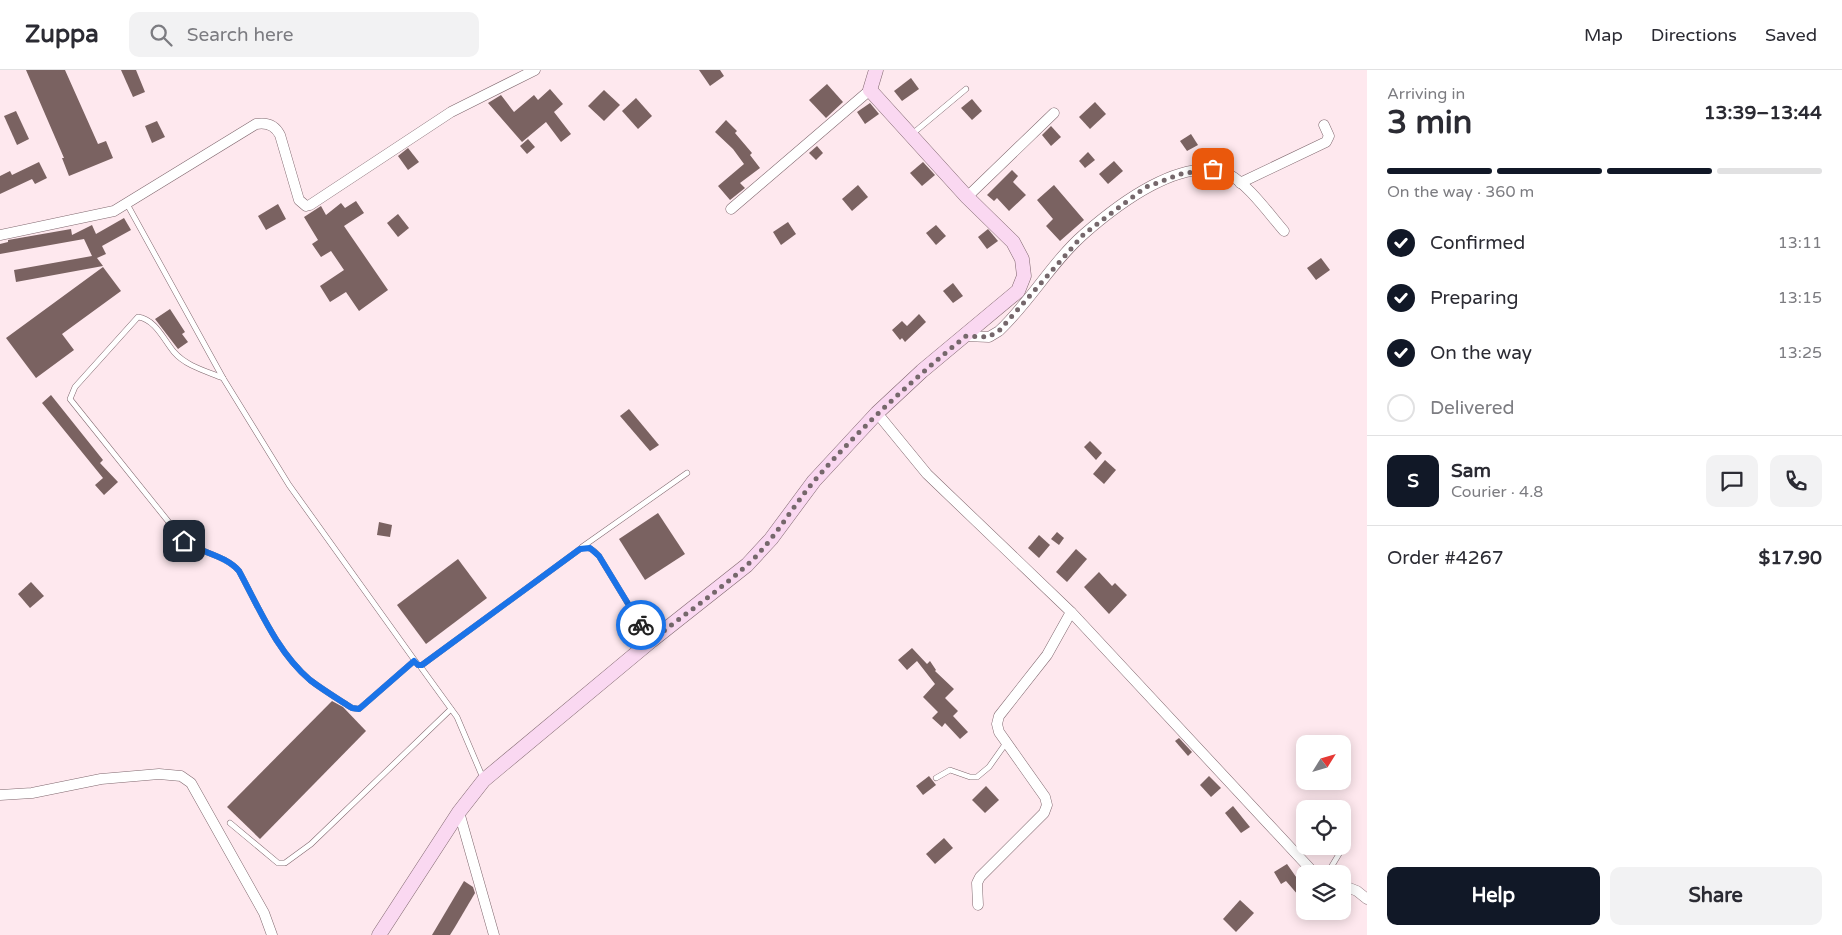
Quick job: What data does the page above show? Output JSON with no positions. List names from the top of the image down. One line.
{"north":"top right","page":{"header":"Zuppa","search":"Search here","nav":["Map","Directions","Saved"],"heading":["3 min","Arriving in","13:39–13:44"],"panel":["Sam","Courier · 4.8","Order #4267","$17.90"],"bar":"On the way · 360 m","list":[["Confirmed","13:11"],["Preparing","13:15"],["On the way","13:25"],"Delivered"],"round":"S","buttons":["Help","Share"]}}
